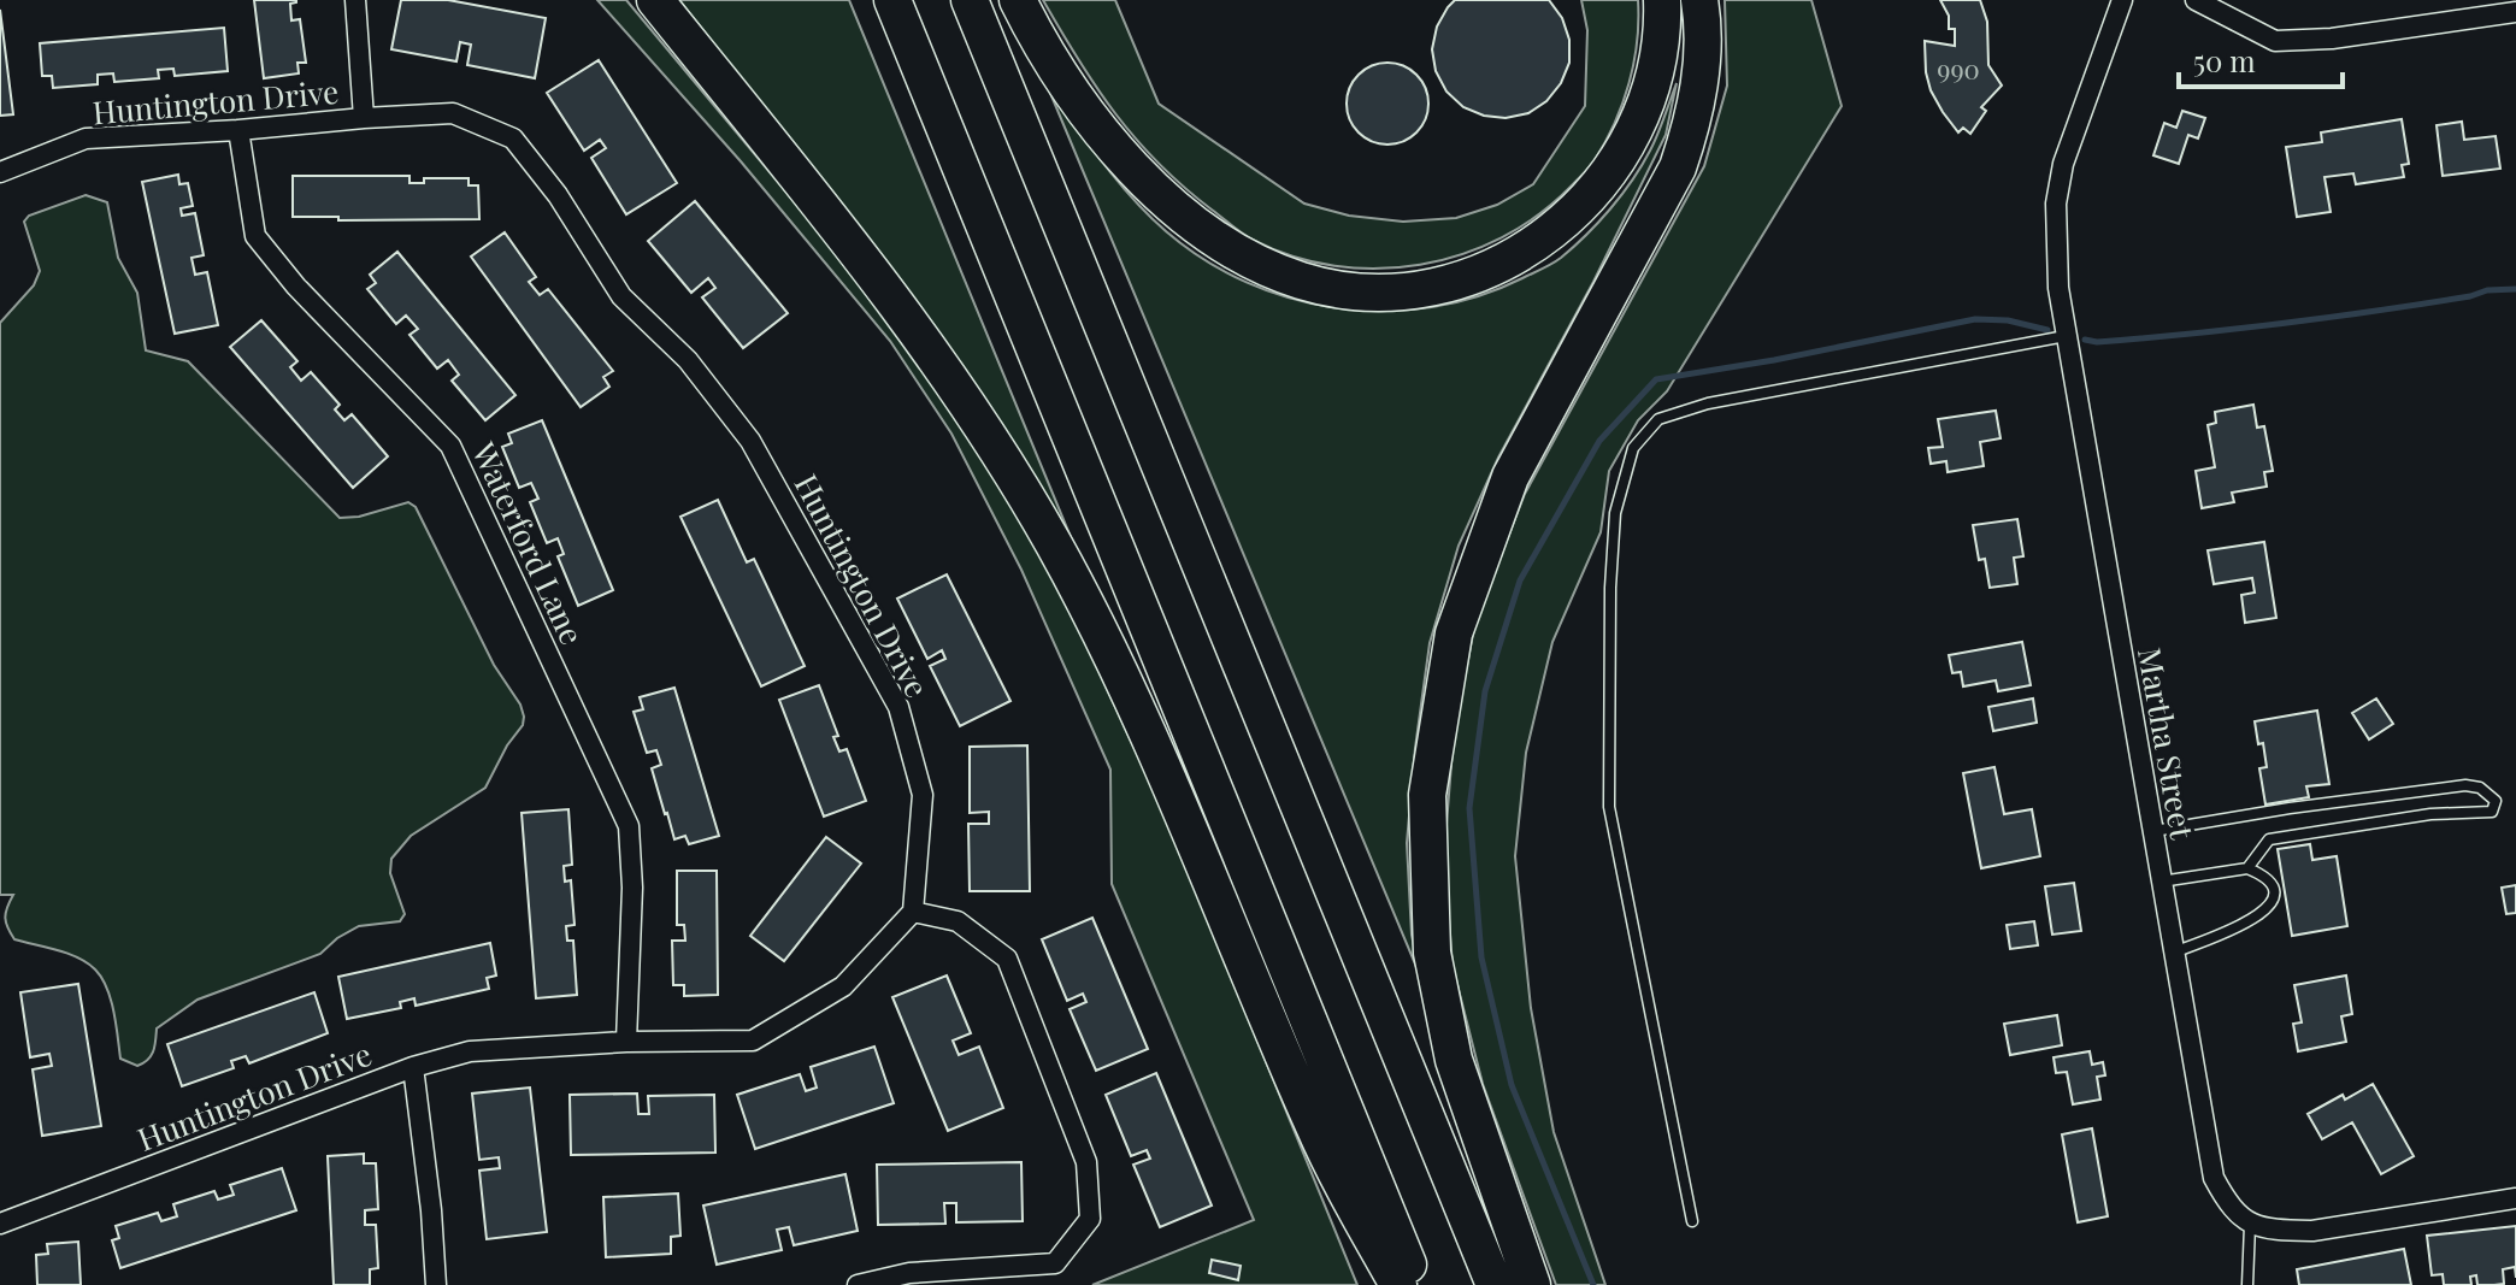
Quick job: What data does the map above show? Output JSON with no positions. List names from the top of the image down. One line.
{"streets":{"street":["Huntington Drive","Waterford Lane","Martha Street"]},"crossings":[["Huntington Drive","Waterford Lane"]],"house_numbers":["990"],"scale_bar":"50 m"}
